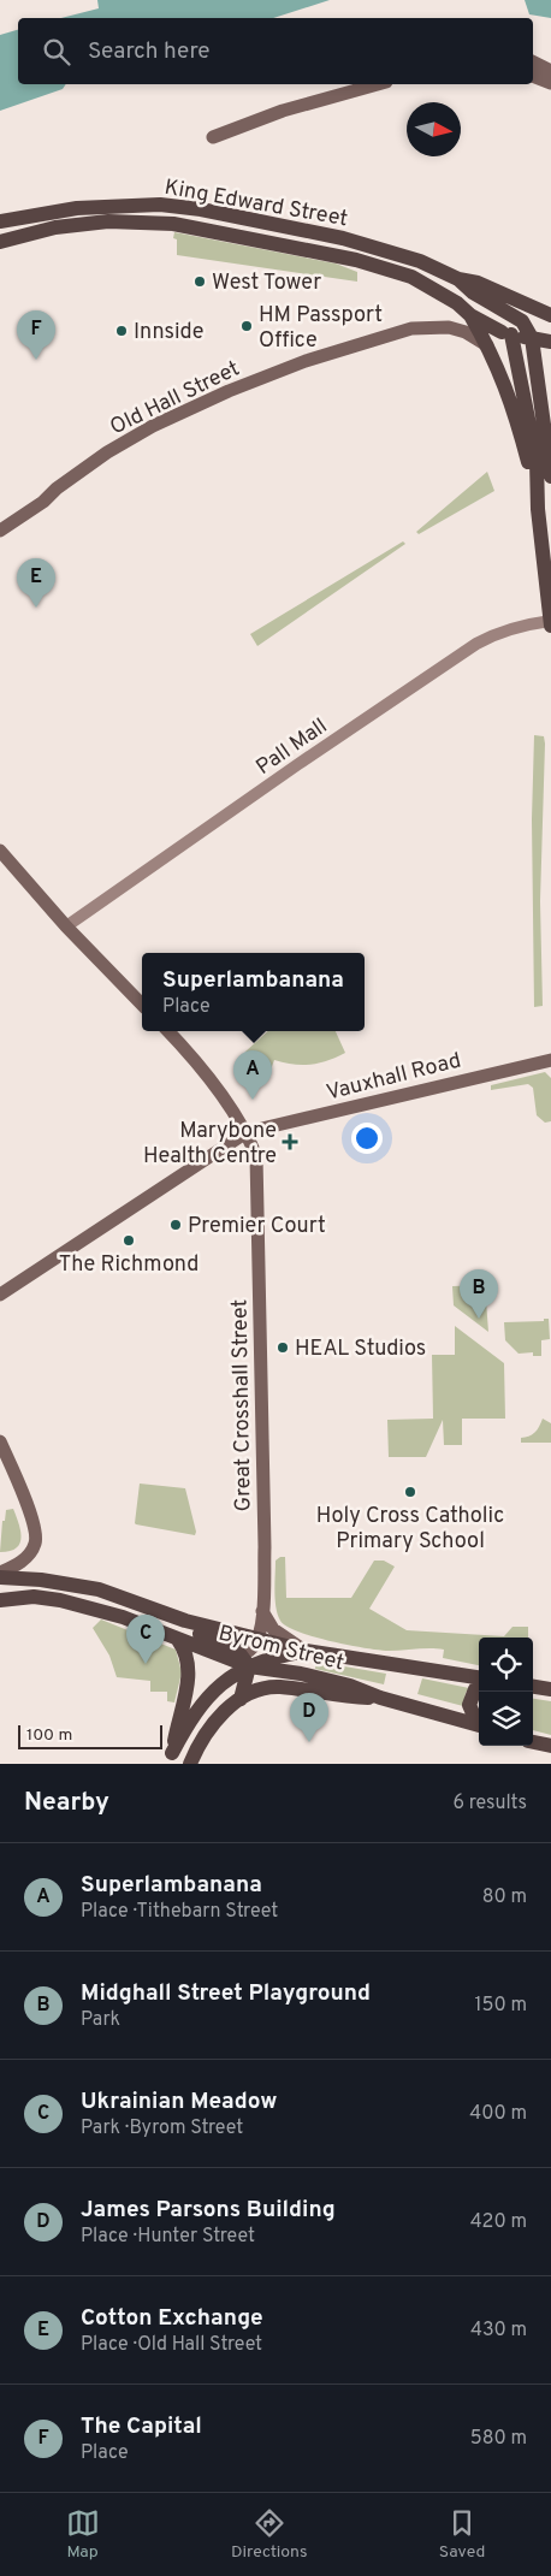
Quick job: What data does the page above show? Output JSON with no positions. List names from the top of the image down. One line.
{"streets":{"highway":["King Edward Street","Byrom Street"],"main road":["Old Hall Street","Pall Mall","Vauxhall Road","Great Crosshall Street"]},"crossings":[["King Edward Street","Old Hall Street"],["Vauxhall Road","Great Crosshall Street"],["Great Crosshall Street","Byrom Street"]],"places":{"other":["West Tower","HM Passport Office","Innside","Premier Court","The Richmond","HEAL Studios","Holy Cross Catholic Primary School"],"health":["Marybone Health Centre"]},"scale_bar":"100 m","north":"right","page":{"search":"Search here","pins":["F","E","A","B","C","D"],"popup":["Superlambanana","Place"],"scale":"100 m","heading":["Nearby","6 results"],"list":[{"mark":"A","name":"Superlambanana","note":"Place · Tithebarn Street","value":"80 m"},{"mark":"B","name":"Midghall Street Playground","note":"Park","value":"150 m"},{"mark":"C","name":"Ukrainian Meadow","note":"Park · Byrom Street","value":"400 m"},{"mark":"D","name":"James Parsons Building","note":"Place · Hunter Street","value":"420 m"},{"mark":"E","name":"Cotton Exchange","note":"Place · Old Hall Street","value":"430 m"},{"mark":"F","name":"The Capital","note":"Place","value":"580 m"}],"nav":["Map","Directions","Saved"]}}
